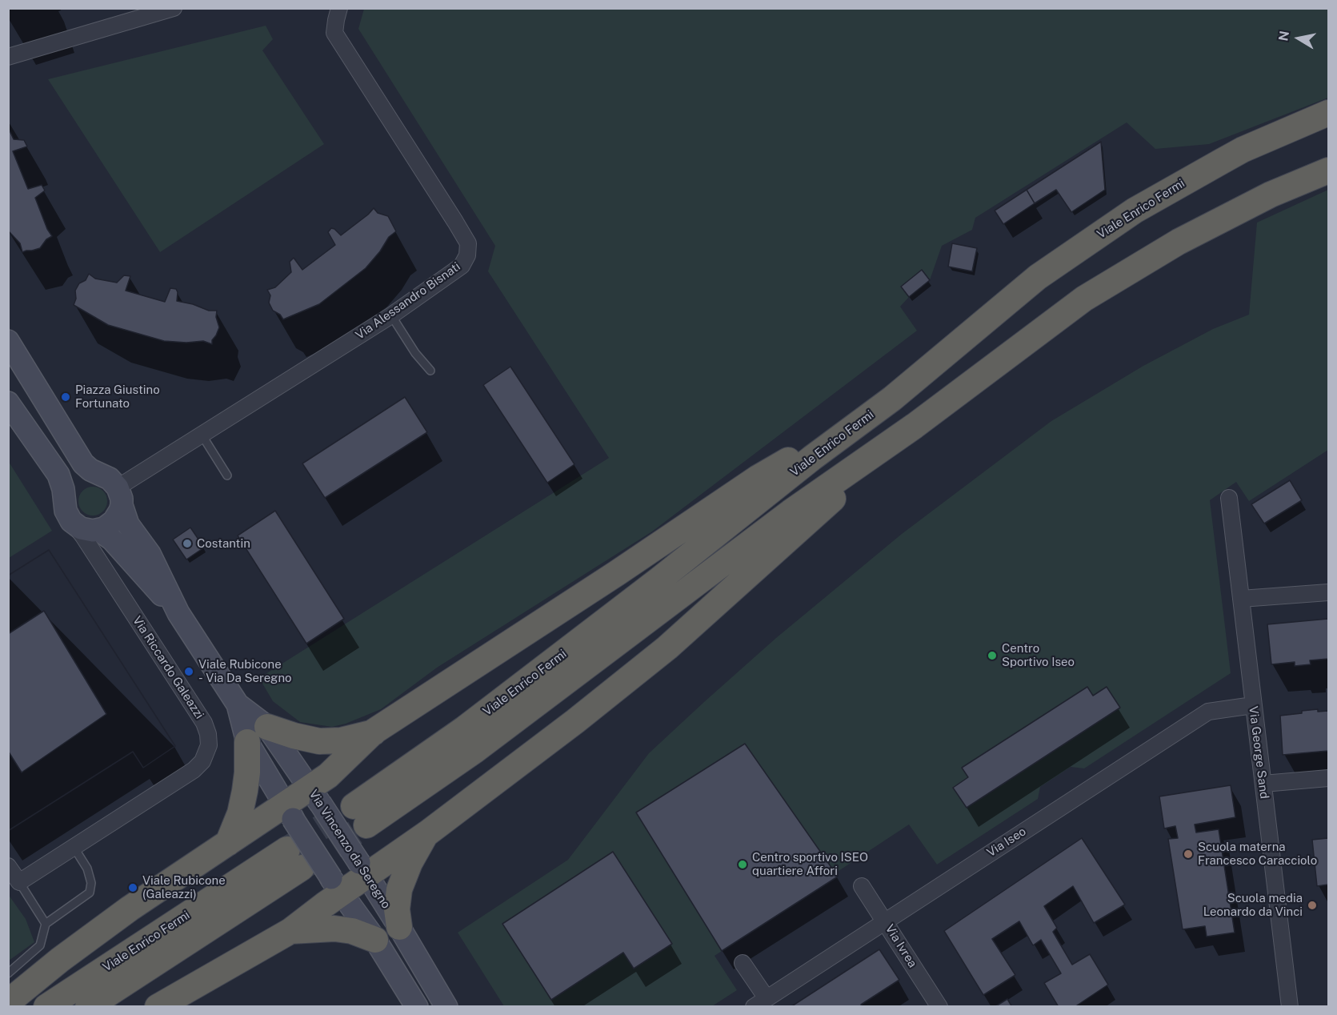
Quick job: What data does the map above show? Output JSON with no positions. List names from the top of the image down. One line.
{"streets":{"highway":["Viale Enrico Fermi"],"main road":["Via Vincenzo da Seregno"],"street":["Via Alessandro Bisnati","Via Riccardo Galeazzi","Via George Sand","Via Iseo","Via Ivrea"]},"crossings":[["Via Alessandro Bisnati","Via Riccardo Galeazzi"],["Via Alessandro Bisnati","Via Vincenzo da Seregno"],["Via Riccardo Galeazzi","Via Vincenzo da Seregno"],["Via George Sand","Via Iseo"],["Via Iseo","Via Ivrea"]],"places":["Piazza Giustino Fortunato","Costantin","Centro Sportivo Iseo","Viale Rubicone - Via Da Seregno","Scuola materna Francesco Caracciolo","Centro sportivo ISEO quartiere Affori","Viale Rubicone (Galeazzi)","Scuola media Leonardo da Vinci"],"north":"left"}
